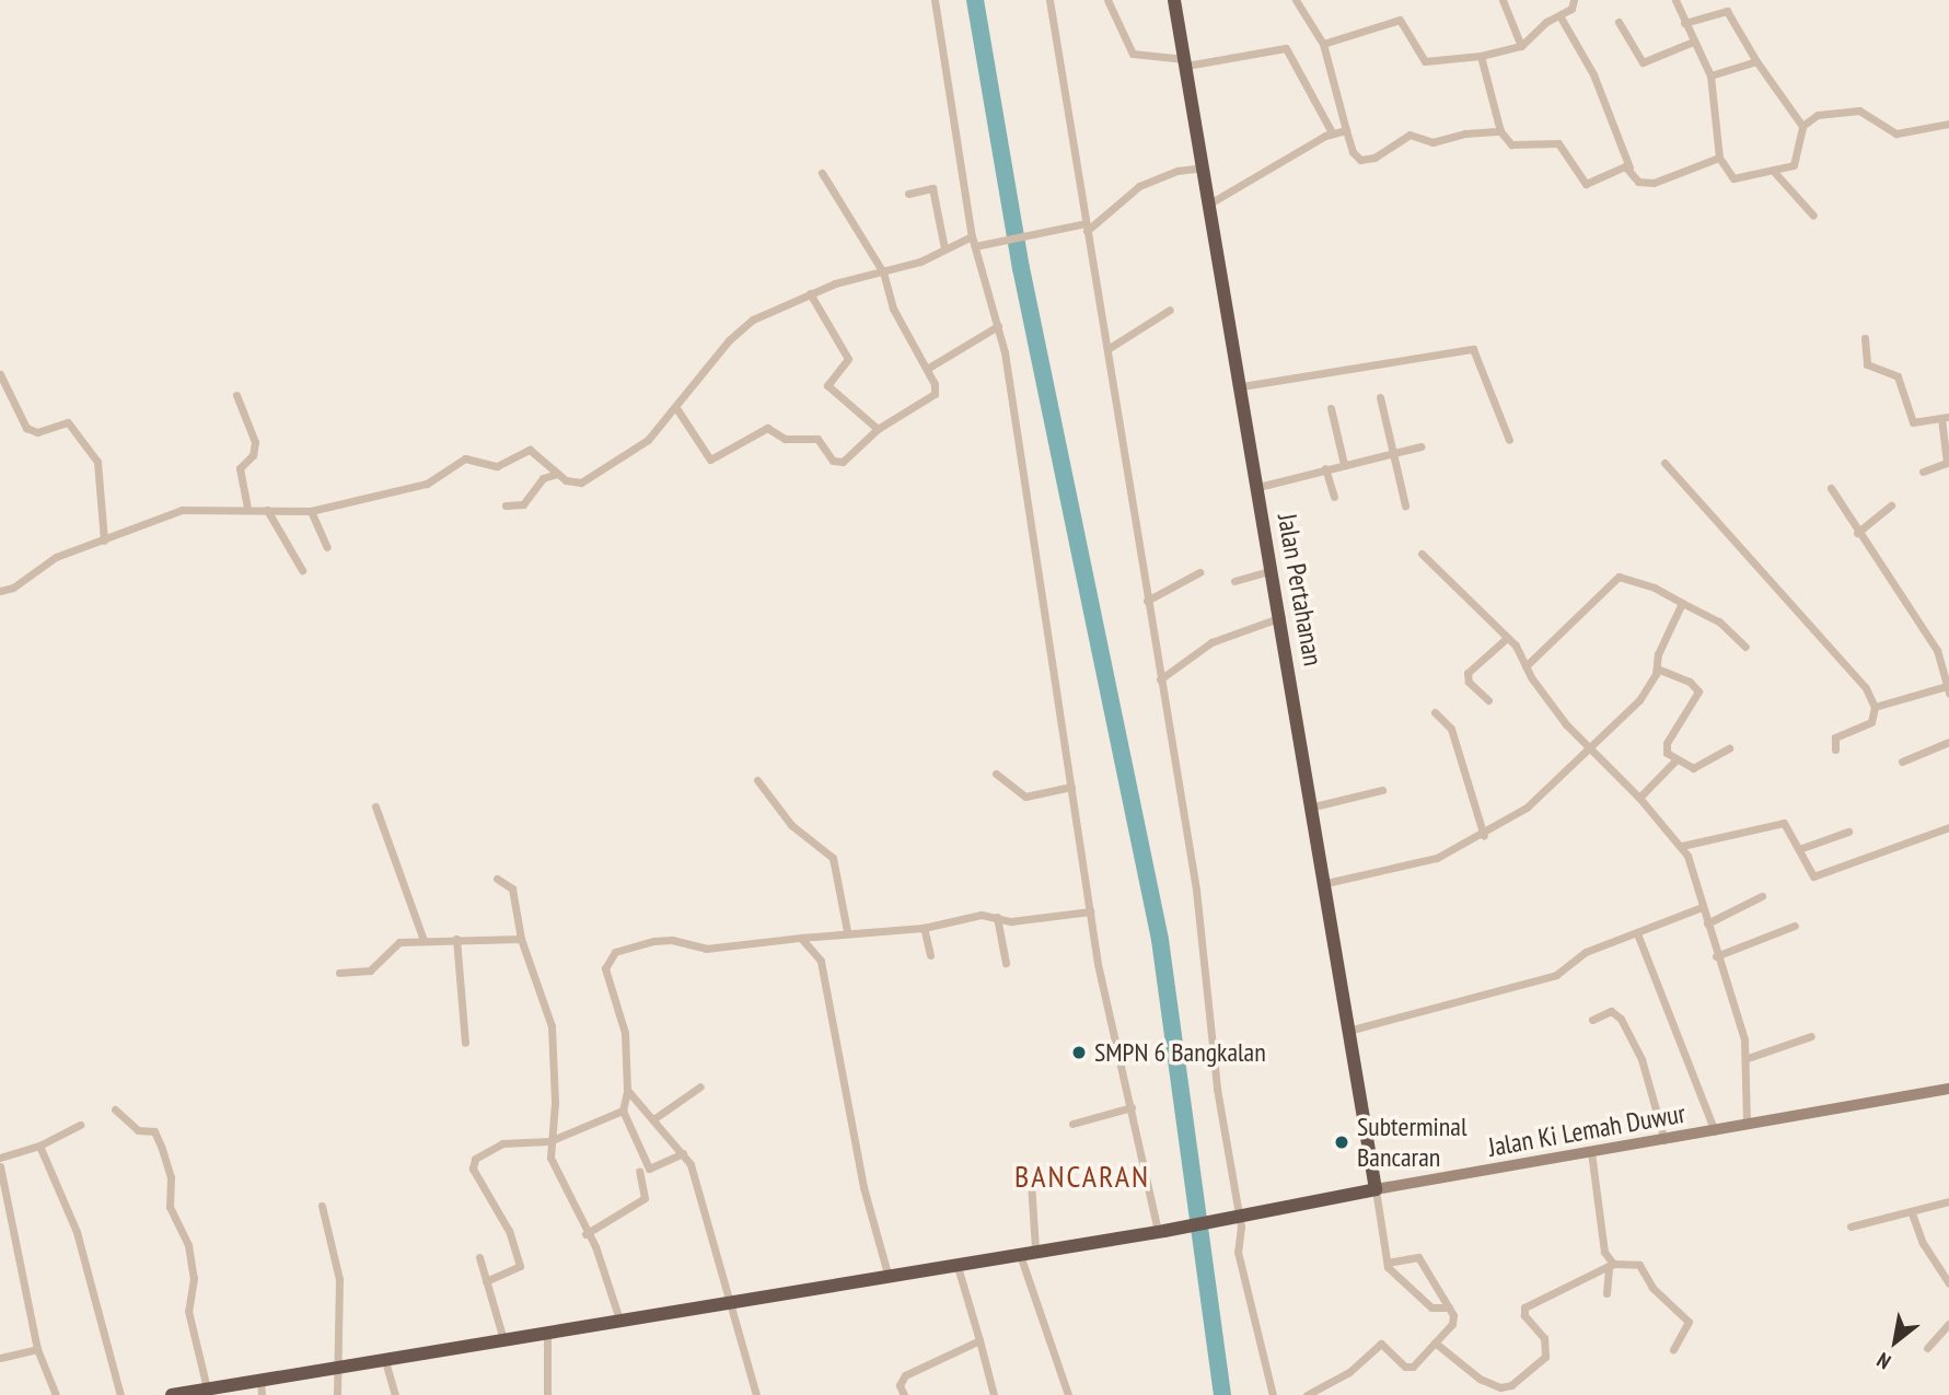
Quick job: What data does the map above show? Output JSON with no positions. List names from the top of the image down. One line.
{"streets":{"highway":["Jalan Pertahanan","Jalan Ki Lemah Duwur"]},"crossings":[["Jalan Pertahanan","Jalan Ki Lemah Duwur"]],"districts":["BANCARAN"],"places":["SMPN 6 Bangkalan","Subterminal Bancaran"],"north":"bottom left"}
